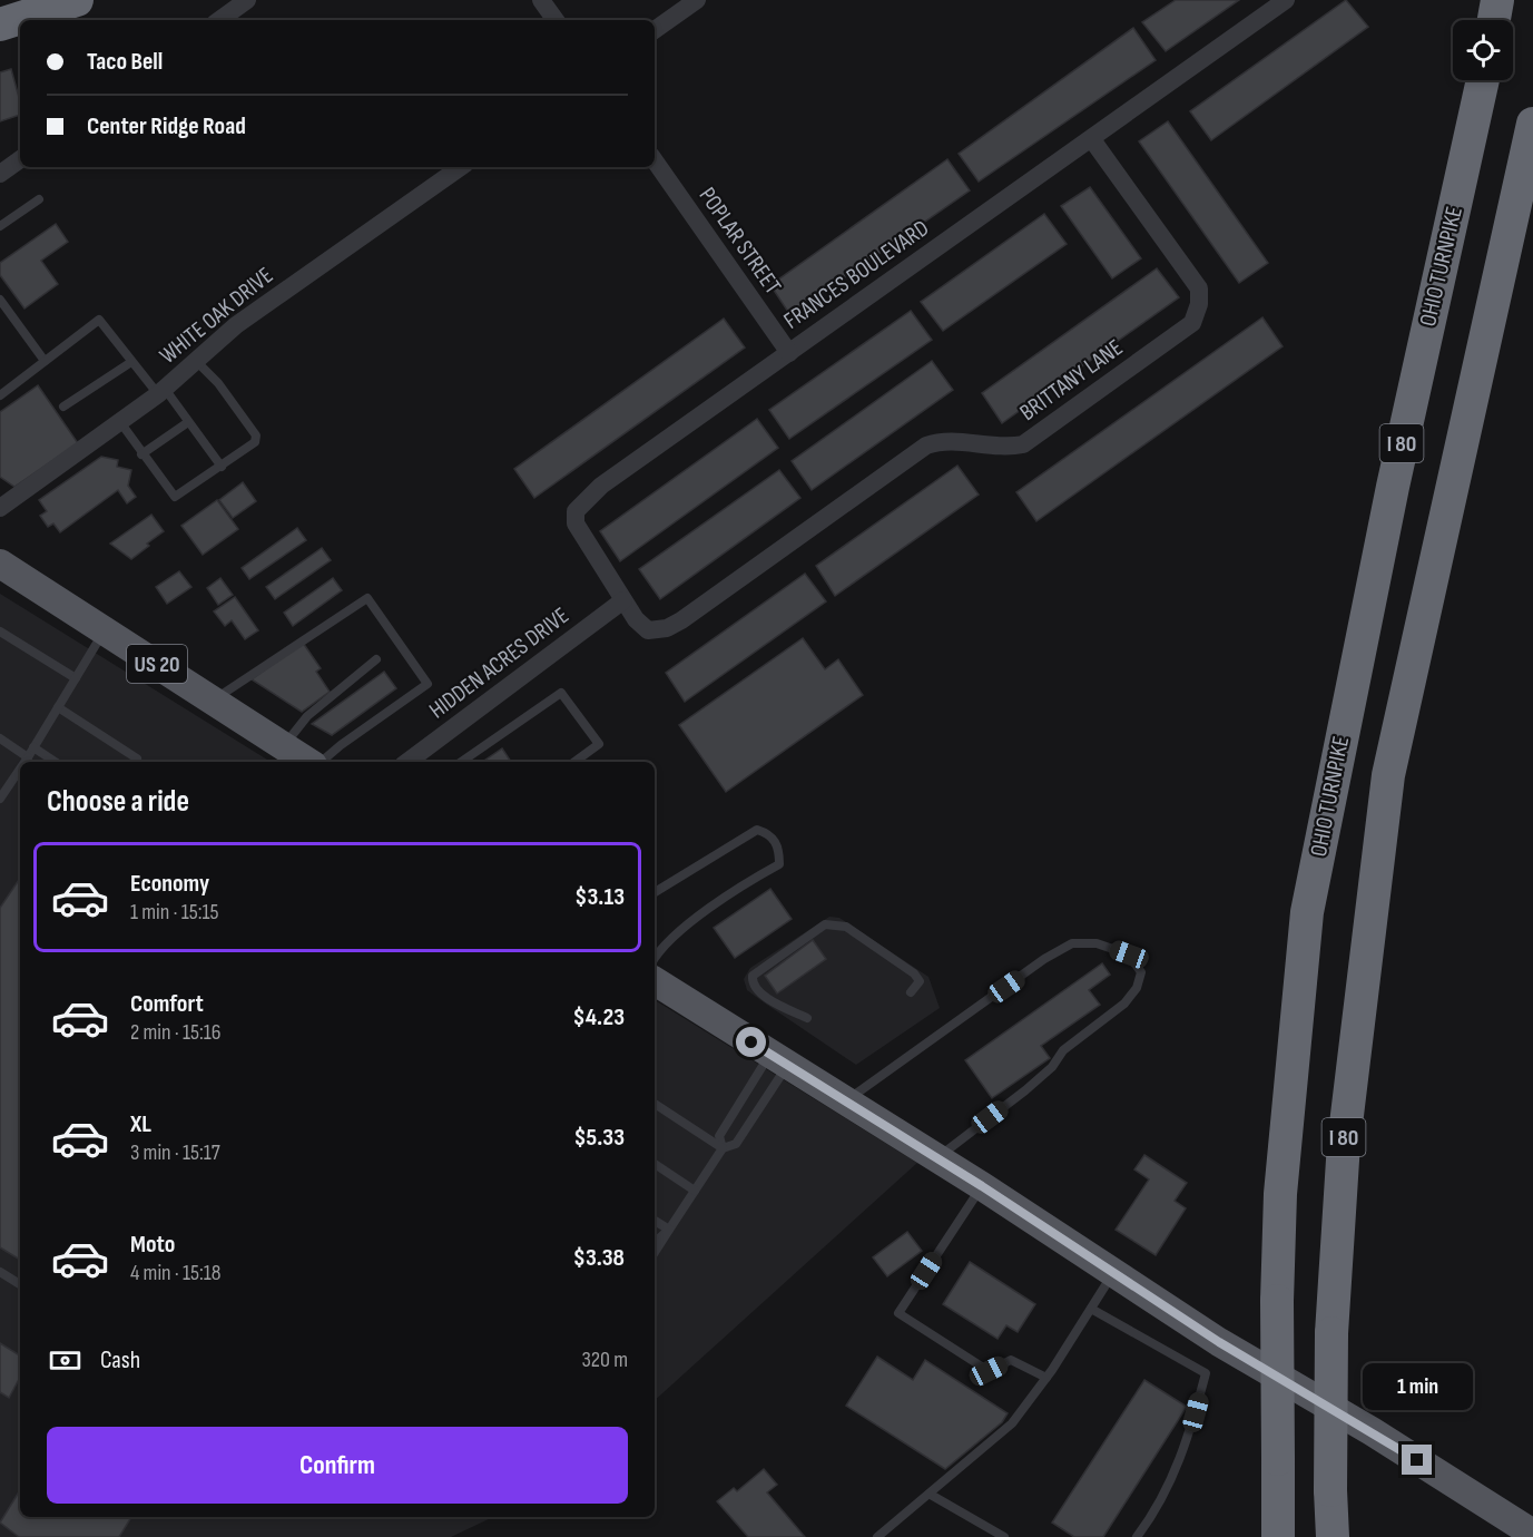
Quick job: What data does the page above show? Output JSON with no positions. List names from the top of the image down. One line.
{"streets":{"highway":["OHIO TURNPIKE","I 80"],"main road":["US 20"],"street":["POPLAR STREET","FRANCES BOULEVARD","WHITE OAK DRIVE","BRITTANY LANE","HIDDEN ACRES DRIVE"]},"crossings":[["POPLAR STREET","FRANCES BOULEVARD"],["FRANCES BOULEVARD","BRITTANY LANE"],["FRANCES BOULEVARD","HIDDEN ACRES DRIVE"]],"page":{"banner":["Taco Bell","Center Ridge Road"],"heading":"Choose a ride","list":[{"name":"Economy","note":"1 min · 15:15","value":"$3.13"},{"name":"Comfort","note":"2 min · 15:16","value":"$4.23"},{"name":"XL","note":"3 min · 15:17","value":"$5.33"},{"name":"Moto","note":"4 min · 15:18","value":"$3.38"}],"pay":["Cash","320 m"],"bubble":"1 min","buttons":"Confirm"}}
